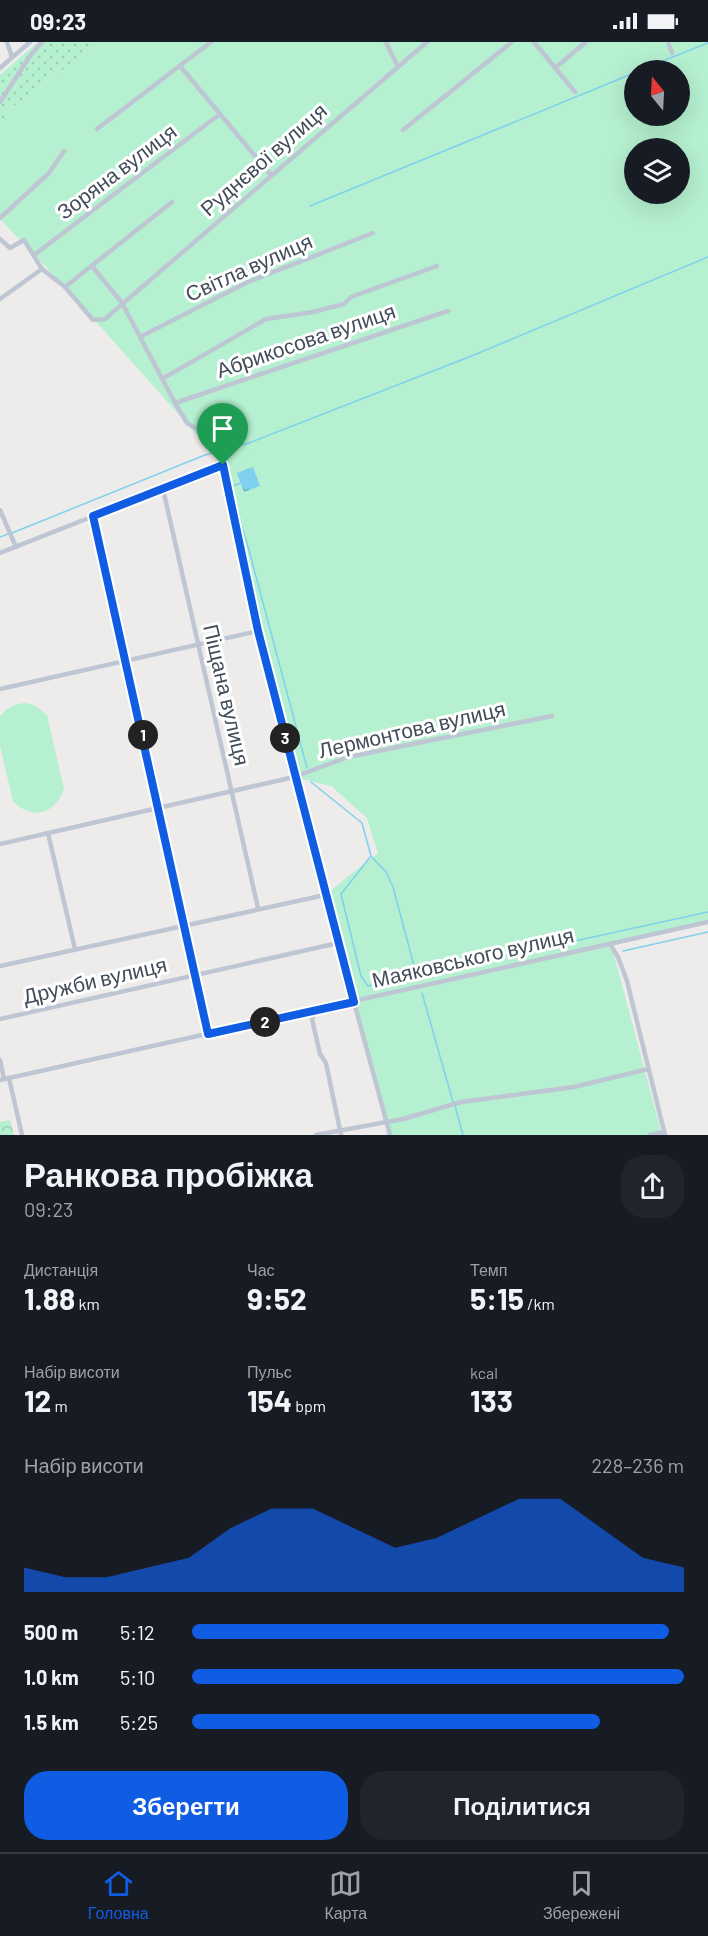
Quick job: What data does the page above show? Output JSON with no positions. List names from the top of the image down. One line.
{"streets":{"street":["Руднєвої вулиця","Зоряна вулиця","Світла вулиця","Абрикосова вулиця","Піщана вулиця","Лермонтова вулиця","Маяковського вулиця","Дружби вулиця"]},"crossings":[["Руднєвої вулиця","Зоряна вулиця"],["Піщана вулиця","Лермонтова вулиця"]],"north":"top","page":{"status":"09:23","pins":["1","3","2"],"heading":["Ранкова пробіжка","09:23"],"stats":[["Дистанція","1.88 km"],["Час","9:52"],["Темп","5:15 /km"],["Набір висоти","12 m"],["Пульс","154 bpm"],["kcal","133"]],"chart":["Набір висоти","228–236 m"],"list":[{"name":"500 m","note":"5:12"},{"name":"1.0 km","note":"5:10"},{"name":"1.5 km","note":"5:25"}],"buttons":["Зберегти","Поділитися"],"tabs":["Головна","Карта","Збережені"]}}
